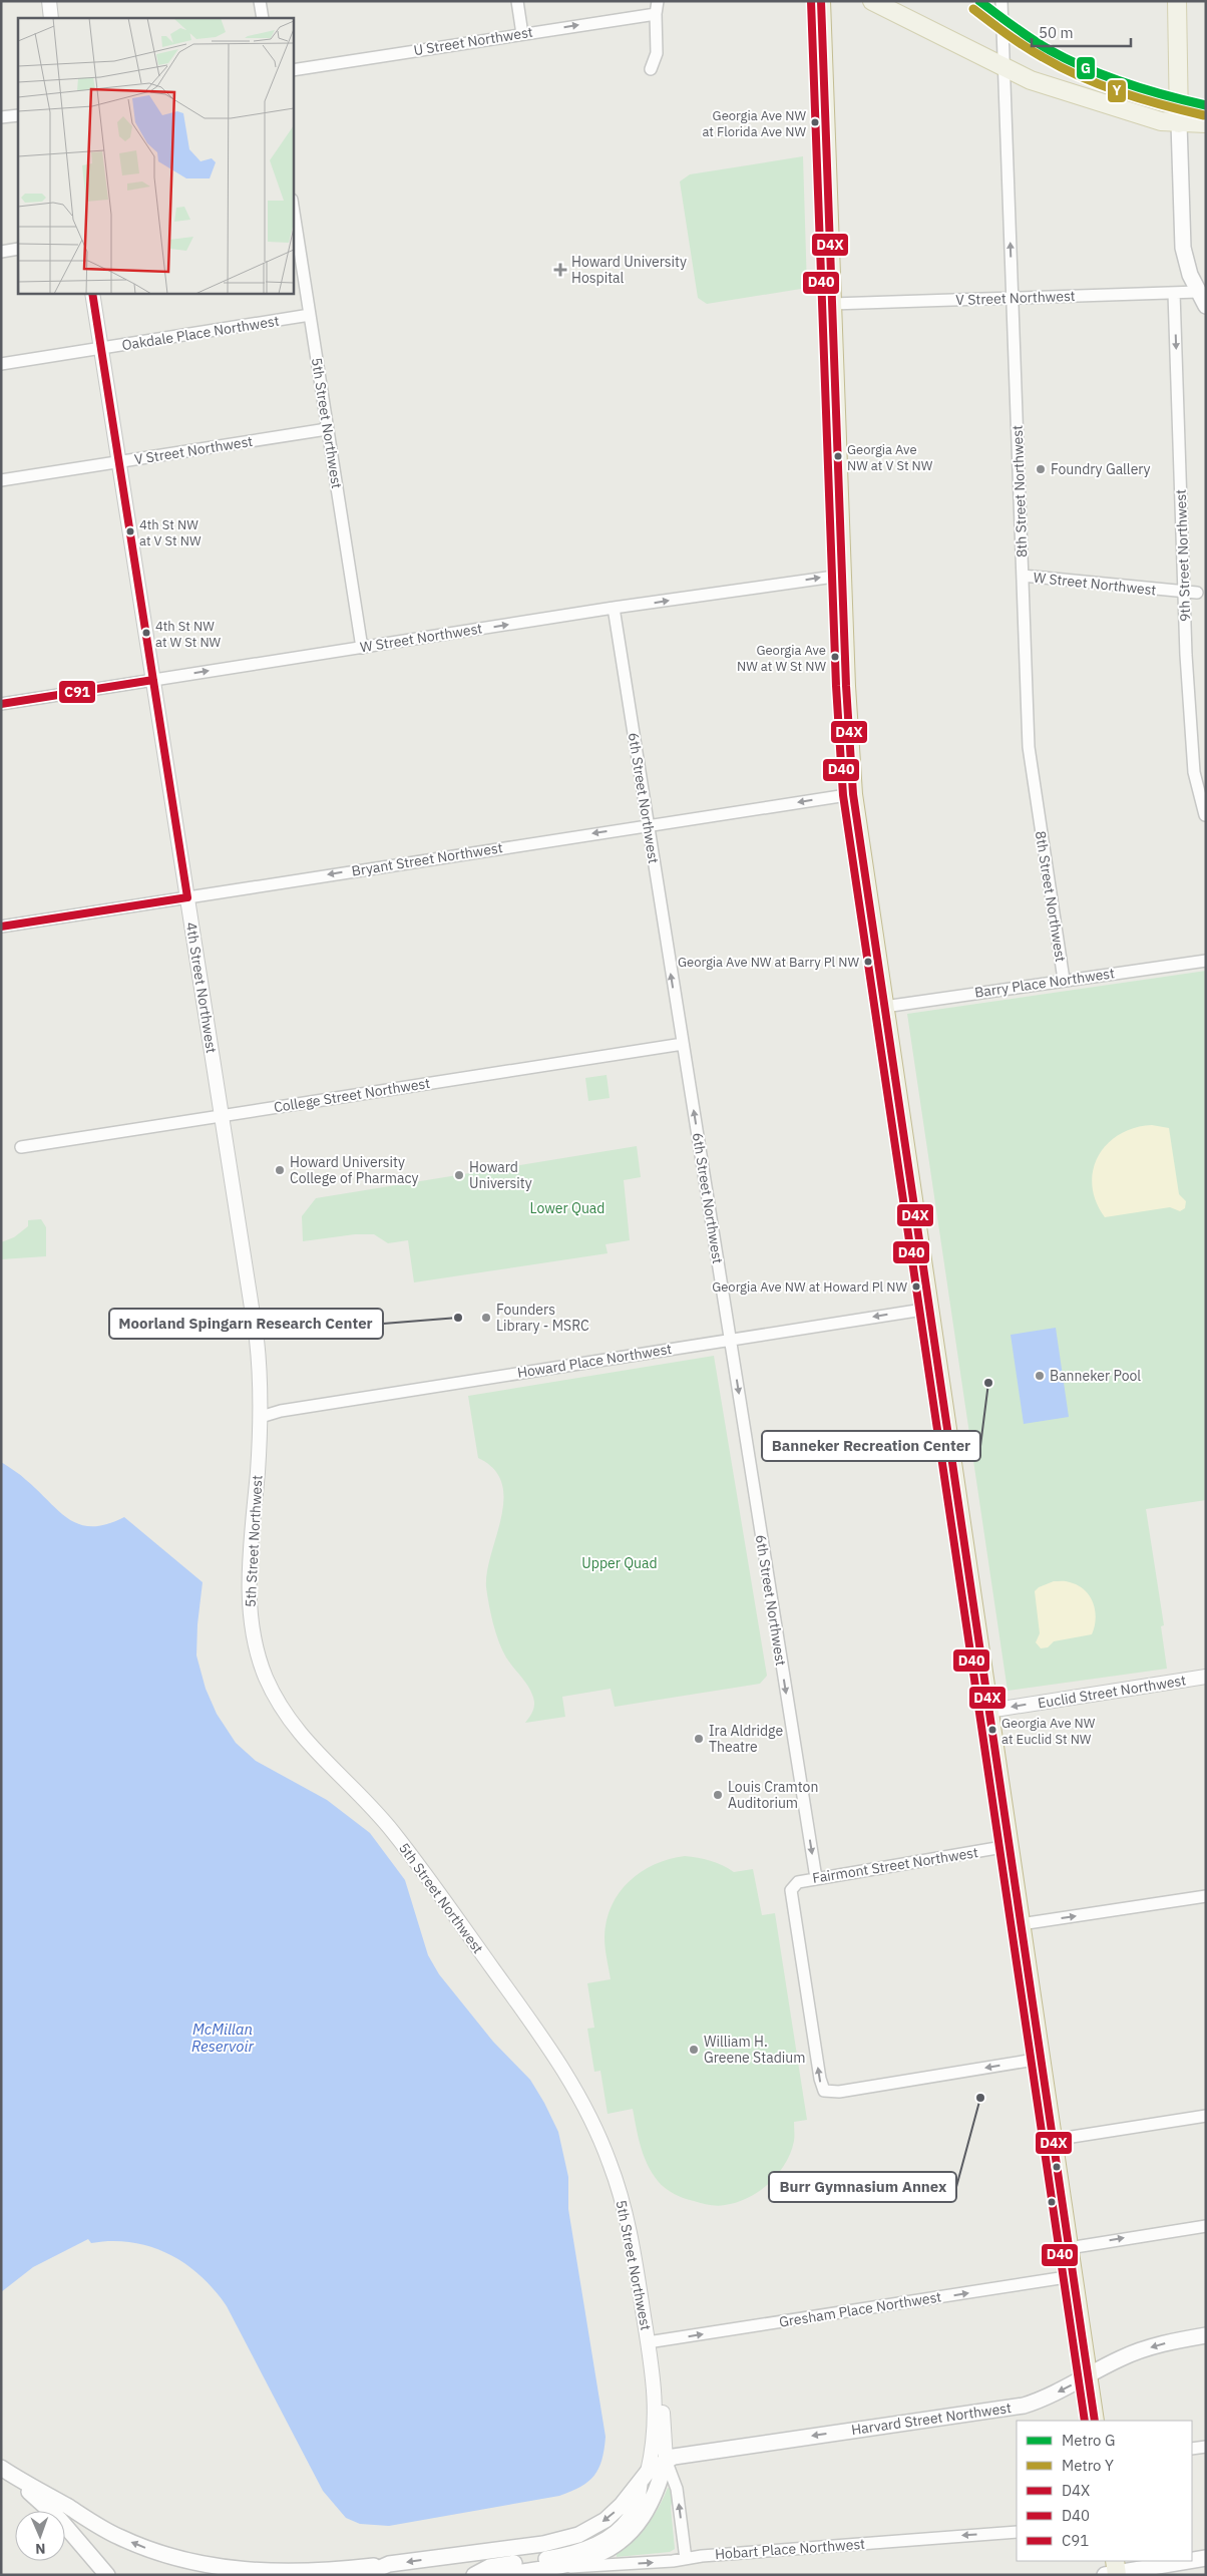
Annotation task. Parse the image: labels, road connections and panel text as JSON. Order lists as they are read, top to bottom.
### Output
{
  "streets": {
    "main road": ["Harvard Street Northwest", "Hobart Place Northwest"],
    "street": [
      "U Street Northwest",
      "V Street Northwest",
      "Oakdale Place Northwest",
      "5th Street Northwest",
      "8th Street Northwest",
      "9th Street Northwest",
      "W Street Northwest",
      "6th Street Northwest",
      "Bryant Street Northwest",
      "Barry Place Northwest",
      "4th Street Northwest",
      "College Street Northwest",
      "Howard Place Northwest",
      "Euclid Street Northwest",
      "Fairmont Street Northwest",
      "Gresham Place Northwest"
    ]
  },
  "crossings": [
    ["V Street Northwest", "5th Street Northwest"],
    ["V Street Northwest", "8th Street Northwest"],
    ["V Street Northwest", "9th Street Northwest"],
    ["V Street Northwest", "4th Street Northwest"],
    ["Oakdale Place Northwest", "5th Street Northwest"],
    ["Oakdale Place Northwest", "4th Street Northwest"],
    ["5th Street Northwest", "W Street Northwest"],
    ["5th Street Northwest", "4th Street Northwest"],
    ["5th Street Northwest", "Howard Place Northwest"],
    ["5th Street Northwest", "Gresham Place Northwest"],
    ["5th Street Northwest", "Harvard Street Northwest"],
    ["5th Street Northwest", "Hobart Place Northwest"],
    ["8th Street Northwest", "W Street Northwest"],
    ["8th Street Northwest", "Barry Place Northwest"],
    ["9th Street Northwest", "W Street Northwest"],
    ["W Street Northwest", "6th Street Northwest"],
    ["W Street Northwest", "4th Street Northwest"],
    ["6th Street Northwest", "Bryant Street Northwest"],
    ["6th Street Northwest", "College Street Northwest"],
    ["6th Street Northwest", "Howard Place Northwest"],
    ["6th Street Northwest", "Fairmont Street Northwest"],
    ["Bryant Street Northwest", "4th Street Northwest"],
    ["4th Street Northwest", "College Street Northwest"],
    ["4th Street Northwest", "Howard Place Northwest"],
    ["Harvard Street Northwest", "Hobart Place Northwest"]
  ],
  "one_way": [
    "U Street Northwest",
    "9th Street Northwest",
    "W Street Northwest",
    "Bryant Street Northwest",
    "Euclid Street Northwest",
    "Gresham Place Northwest",
    "Harvard Street Northwest"
  ],
  "water": ["McMillan Reservoir"],
  "parks": ["Lower Quad", "Upper Quad"],
  "places": {
    "other": [
      "Georgia Ave NW at Florida Ave NW",
      "Georgia Ave NW at V St NW",
      "Foundry Gallery",
      "4th St NW at V St NW",
      "4th St NW at W St NW",
      "Georgia Ave NW at W St NW",
      "Georgia Ave NW at Barry Pl NW",
      "Howard University College of Pharmacy",
      "Howard University",
      "Georgia Ave NW at Howard Pl NW",
      "Moorland Spingarn Research Center",
      "Founders Library - MSRC",
      "Banneker Pool",
      "Banneker Recreation Center",
      "Georgia Ave NW at Euclid St NW",
      "Ira Aldridge Theatre",
      "Louis Cramton Auditorium",
      "William H. Greene Stadium",
      "Burr Gymnasium Annex"
    ],
    "health": ["Howard University Hospital"]
  },
  "lines": [
    "metro line G",
    "transit line D4X",
    "transit line D40",
    "metro line Y",
    "transit line C91"
  ],
  "legend": [
    "Metro G",
    "Metro Y",
    "D4X",
    "D40",
    "C91"
  ],
  "scale_bar": "50 m",
  "north": "bottom"
}
